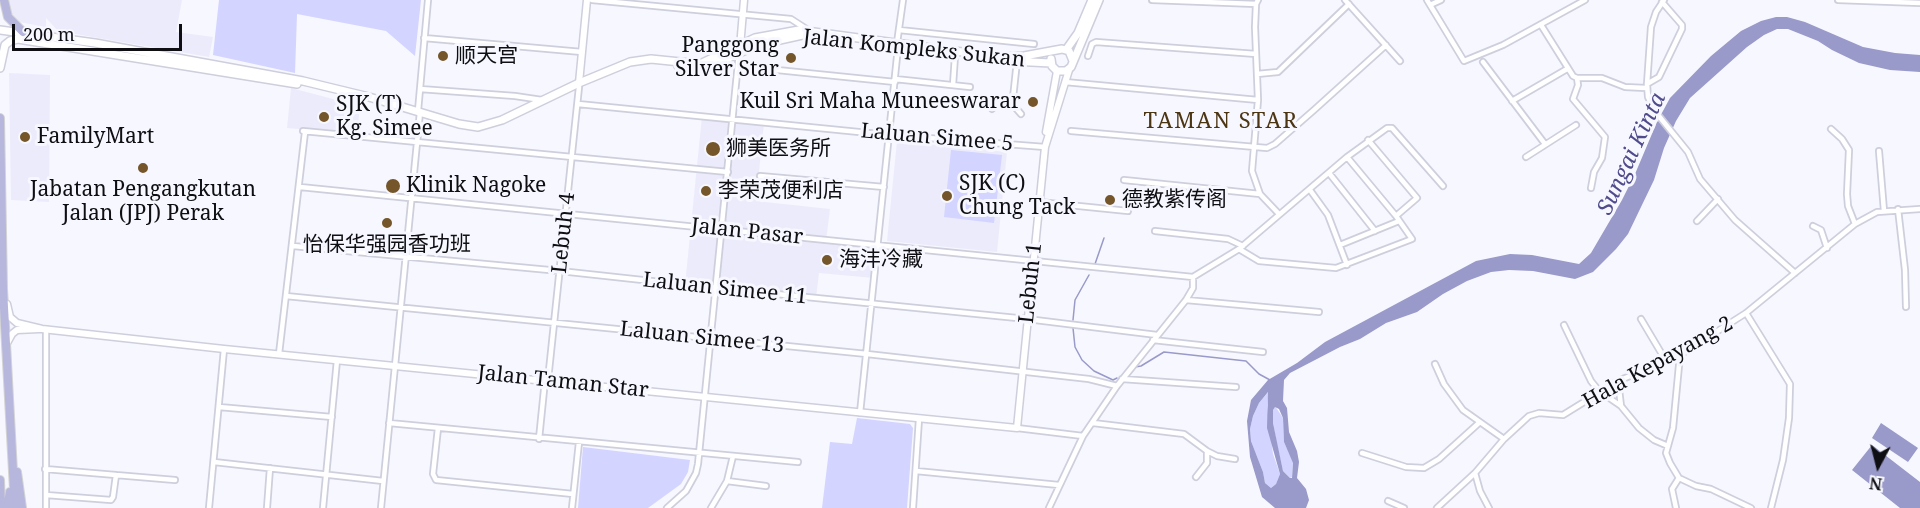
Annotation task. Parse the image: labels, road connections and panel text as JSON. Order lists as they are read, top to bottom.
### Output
{
  "streets": {
    "main road": ["Jalan Kompleks Sukan"],
    "street": [
      "Laluan Simee 5",
      "Jalan Pasar",
      "Lebuh 4",
      "Lebuh 1",
      "Laluan Simee 11",
      "Laluan Simee 13",
      "Hala Kepayang 2",
      "Jalan Taman Star"
    ]
  },
  "crossings": [
    ["Jalan Kompleks Sukan", "Lebuh 4"],
    ["Jalan Kompleks Sukan", "Lebuh 1"],
    ["Laluan Simee 5", "Lebuh 4"],
    ["Laluan Simee 5", "Lebuh 1"],
    ["Jalan Pasar", "Lebuh 4"],
    ["Jalan Pasar", "Lebuh 1"],
    ["Lebuh 4", "Laluan Simee 11"],
    ["Lebuh 4", "Laluan Simee 13"],
    ["Lebuh 4", "Jalan Taman Star"],
    ["Lebuh 1", "Laluan Simee 11"],
    ["Lebuh 1", "Laluan Simee 13"],
    ["Lebuh 1", "Jalan Taman Star"]
  ],
  "districts": ["TAMAN STAR"],
  "water": ["Sungai Kinta"],
  "places": [
    "顺天宫",
    "Panggong Silver Star",
    "Kuil Sri Maha Muneeswarar",
    "SJK (T) Kg. Simee",
    "FamilyMart",
    "狮美医务所",
    "Jabatan Pengangkutan Jalan (JPJ) Perak",
    "Klinik Nagoke",
    "李荣茂便利店",
    "SJK (C) Chung Tack",
    "德教紫传阁",
    "怡保华强园香功班",
    "海沣冷藏"
  ],
  "scale_bar": "200 m",
  "north": "bottom"
}
